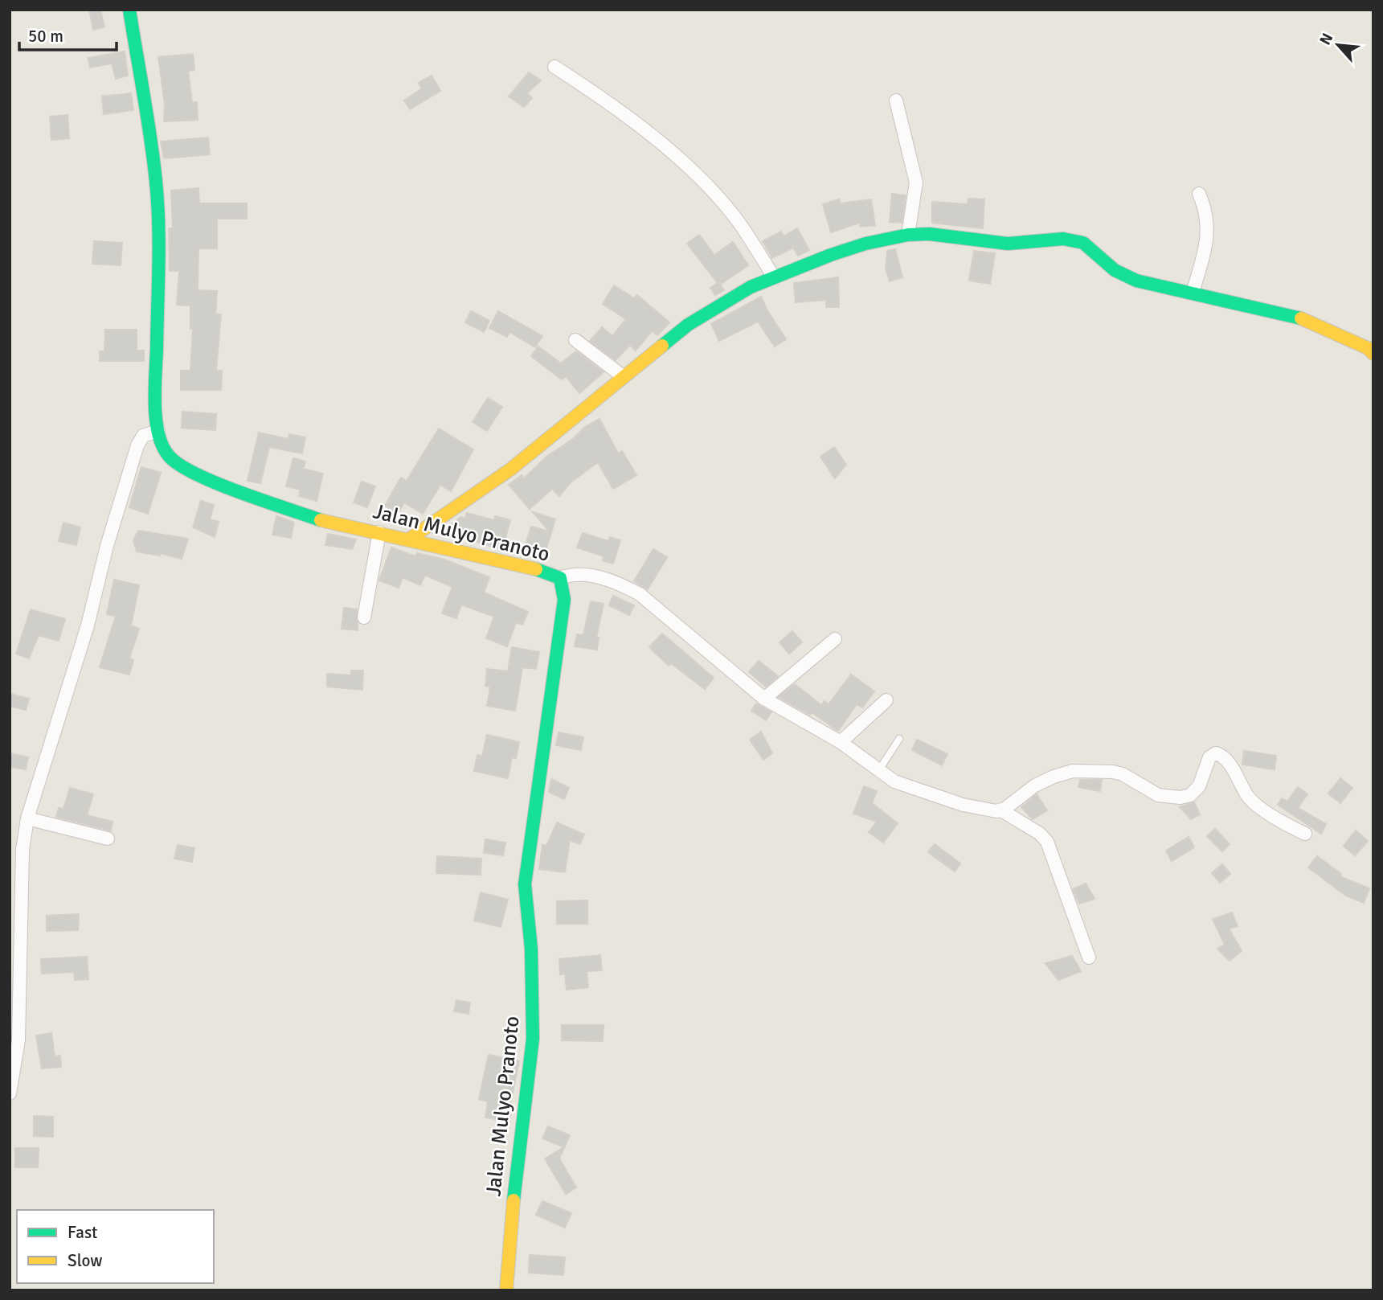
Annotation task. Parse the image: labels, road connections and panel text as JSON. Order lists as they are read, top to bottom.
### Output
{
  "streets": {
    "street": ["Jalan Mulyo Pranoto"]
  },
  "legend": ["Fast", "Slow"],
  "scale_bar": "50 m",
  "north": "top left"
}
